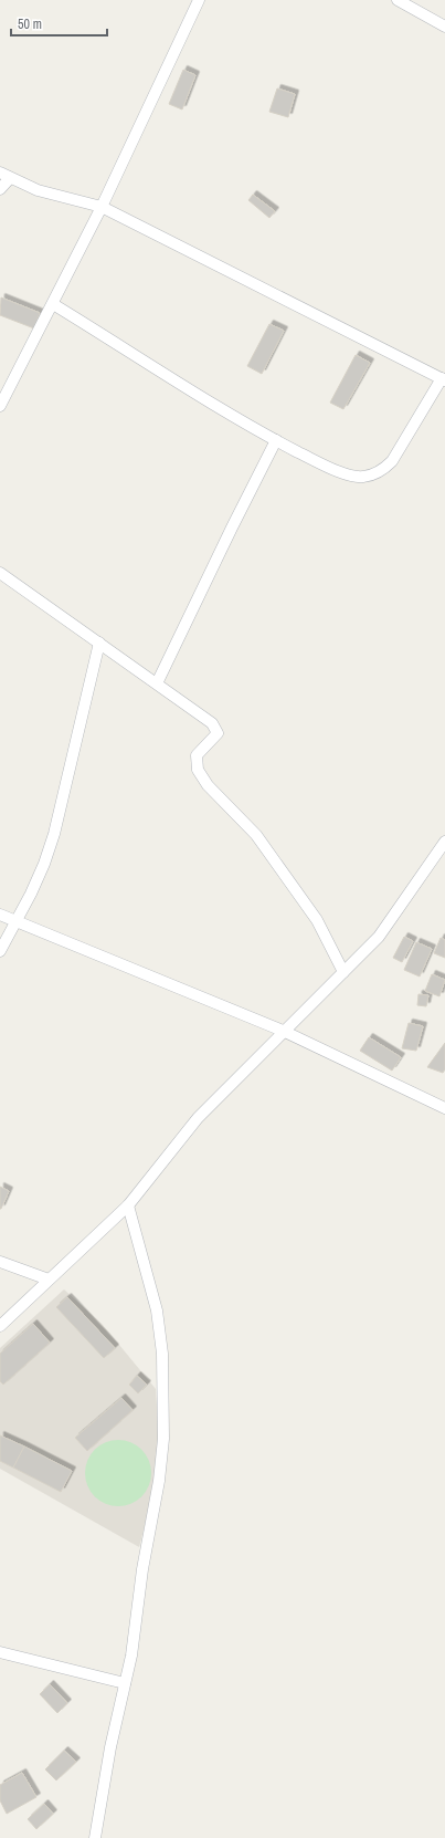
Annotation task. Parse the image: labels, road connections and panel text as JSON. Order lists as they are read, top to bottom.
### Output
{
  "scale_bar": "50 m"
}
